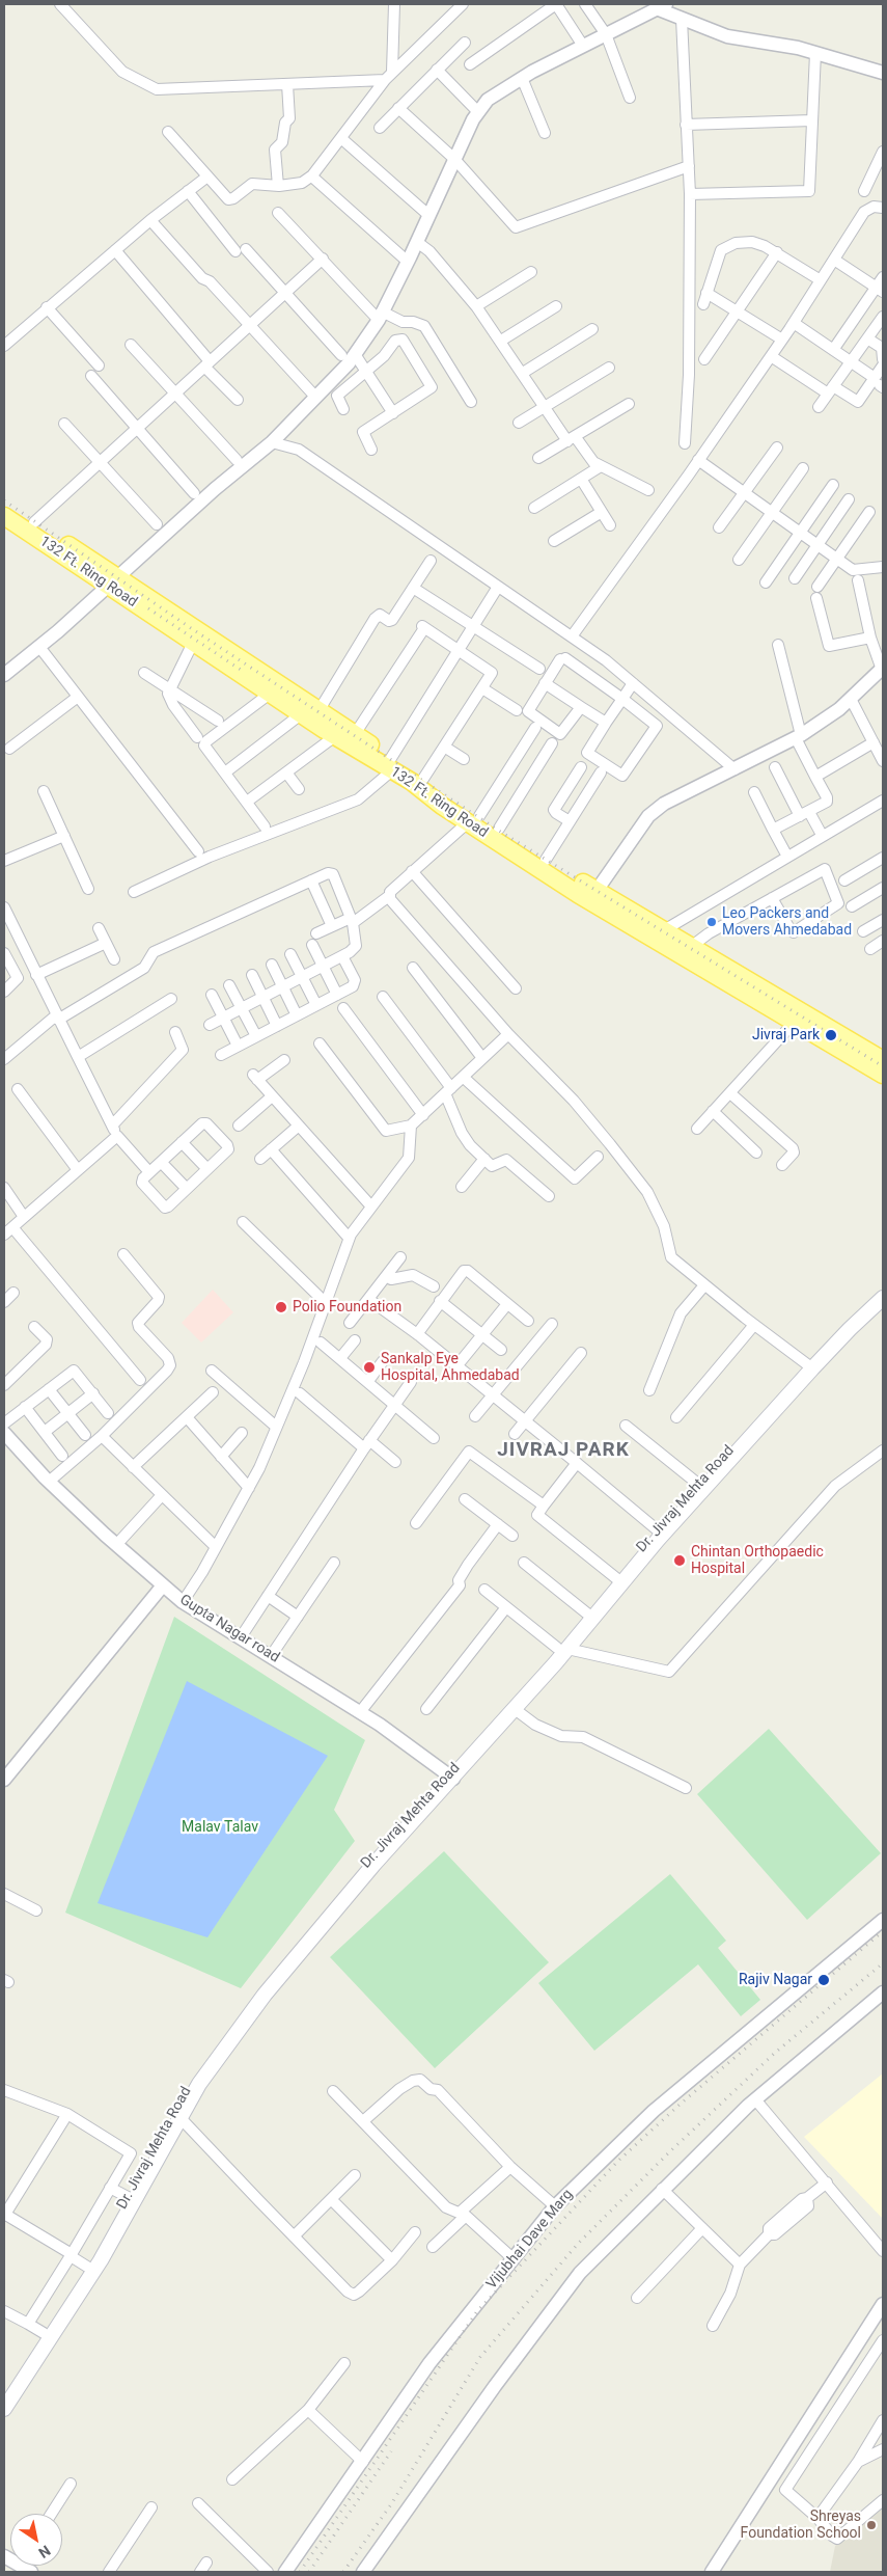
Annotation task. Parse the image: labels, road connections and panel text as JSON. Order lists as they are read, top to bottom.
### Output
{
  "streets": {
    "main road": ["132 Ft. Ring Road", "Dr. Jivraj Mehta Road"],
    "street": ["Gupta Nagar road", "Vijubhai Dave Marg"]
  },
  "crossings": [
    ["Dr. Jivraj Mehta Road", "Gupta Nagar road"]
  ],
  "districts": ["JIVRAJ PARK"],
  "parks": ["Malav Talav"],
  "places": [
    "Leo Packers and Movers Ahmedabad",
    "Jivraj Park",
    "Polio Foundation",
    "Sankalp Eye Hospital, Ahmedabad",
    "Chintan Orthopaedic Hospital",
    "Rajiv Nagar",
    "Shreyas Foundation School"
  ],
  "north": "bottom right"
}
